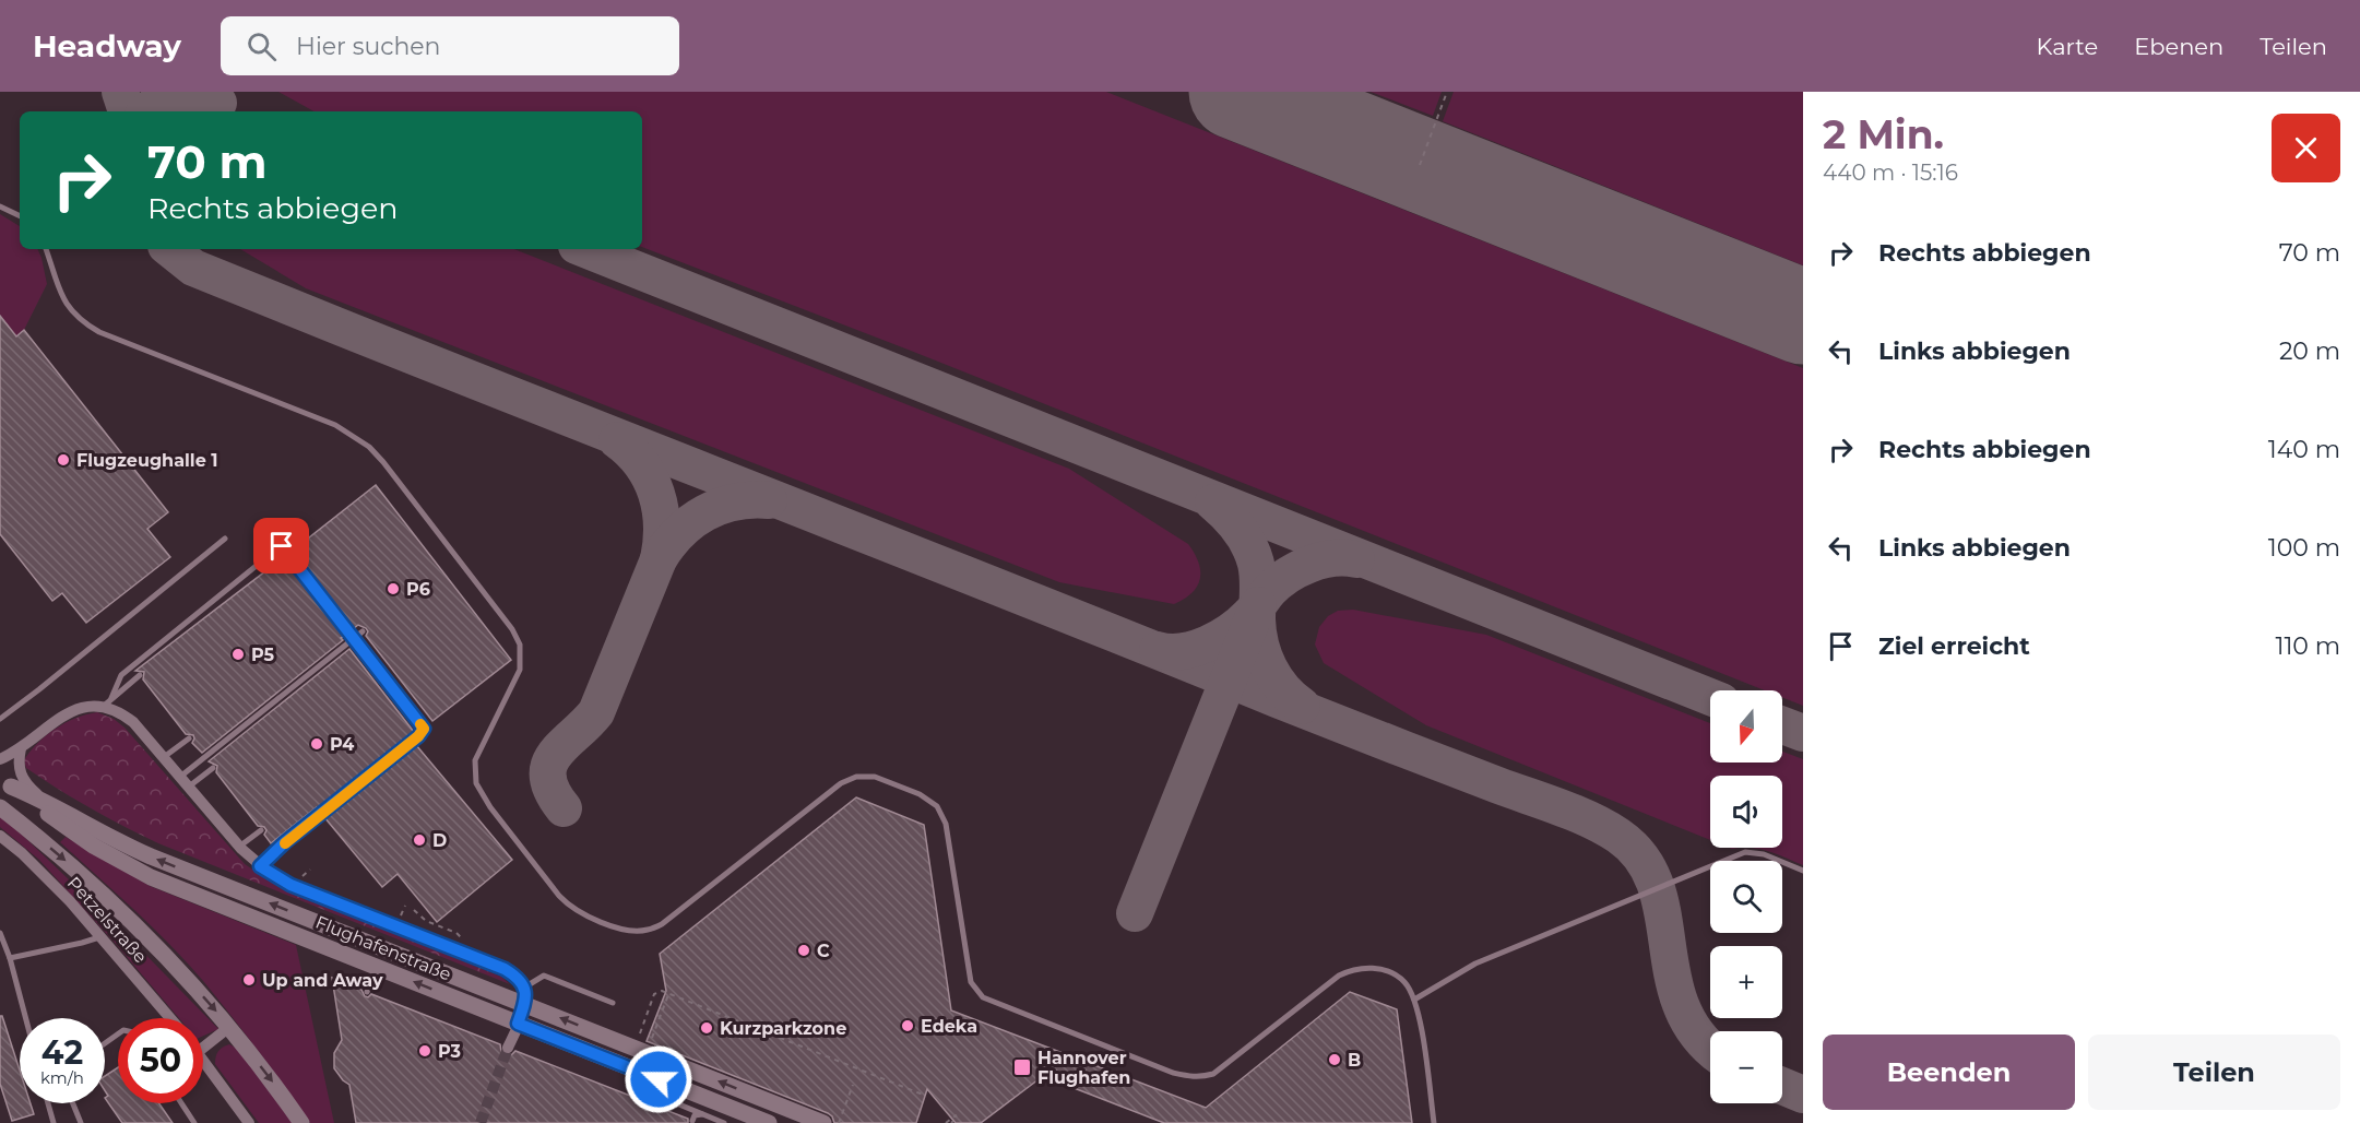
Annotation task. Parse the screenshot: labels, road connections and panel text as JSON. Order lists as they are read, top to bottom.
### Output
{
  "streets": {
    "main road": ["Flughafenstraße"],
    "street": ["Petzelstraße"]
  },
  "places": {
    "other": [
      "Flugzeughalle 1",
      "P6",
      "P5",
      "P4",
      "D",
      "C",
      "Up and Away",
      "Edeka",
      "Kurzparkzone",
      "P3",
      "B"
    ],
    "transit": ["Hannover Flughafen"]
  },
  "north": "bottom",
  "page": {
    "header": "Headway",
    "search": "Hier suchen",
    "nav": ["Karte", "Ebenen", "Teilen"],
    "heading": ["2 Min.", "440 m · 15:16"],
    "turn": ["70 m", "Rechts abbiegen"],
    "list": [
      {
        "name": "Rechts abbiegen",
        "value": "70 m"
      },
      {
        "name": "Links abbiegen",
        "value": "20 m"
      },
      {
        "name": "Rechts abbiegen",
        "value": "140 m"
      },
      {
        "name": "Links abbiegen",
        "value": "100 m"
      },
      {
        "name": "Ziel erreicht",
        "value": "110 m"
      }
    ],
    "map_buttons": ["+", "−"],
    "speed": "42 km/h",
    "limit": "50",
    "buttons": ["Beenden", "Teilen"]
  }
}
